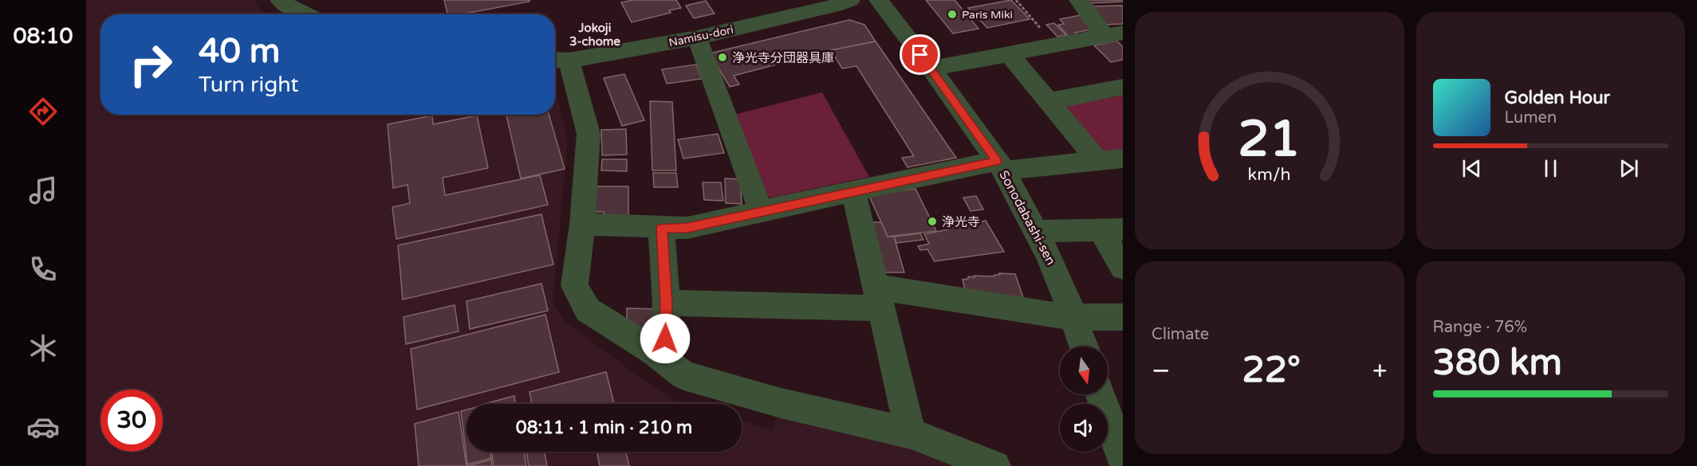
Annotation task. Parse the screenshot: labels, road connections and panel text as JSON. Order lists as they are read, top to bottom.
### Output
{
  "streets": {
    "street": ["Namisu-dori", "Sonodabashi-sen"]
  },
  "districts": ["Jokoji 3-chome"],
  "places": ["Paris Miki", "浄光寺分団器具庫", "浄光寺"],
  "north": "bottom",
  "page": {
    "tabs": "08:10",
    "turn": ["40 m", "Turn right"],
    "song": ["Golden Hour", "Lumen"],
    "tile": [
      "Climate",
      ["Range · 76%", "380 km"]
    ],
    "heat": ["−", "22°", "+"],
    "limit": "30",
    "trip": "08:11 · 1 min · 210 m",
    "gauge": ["21", "km/h"]
  }
}
